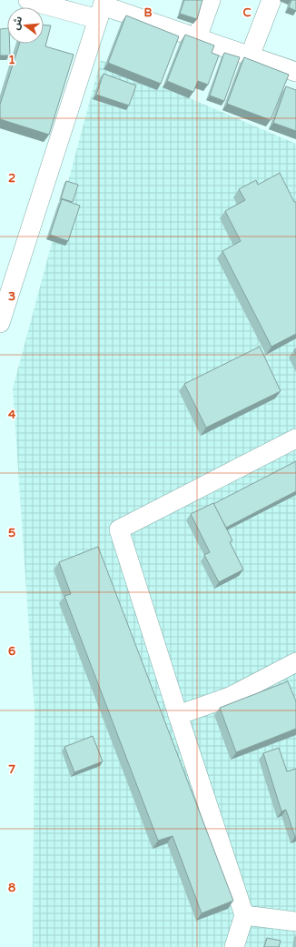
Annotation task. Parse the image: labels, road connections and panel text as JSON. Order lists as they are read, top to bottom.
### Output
{
  "north": "left",
  "grid": {
    "columns": ["B", "C"],
    "rows": [
      "1",
      "2",
      "3",
      "4",
      "5",
      "6",
      "7",
      "8"
    ]
  }
}
